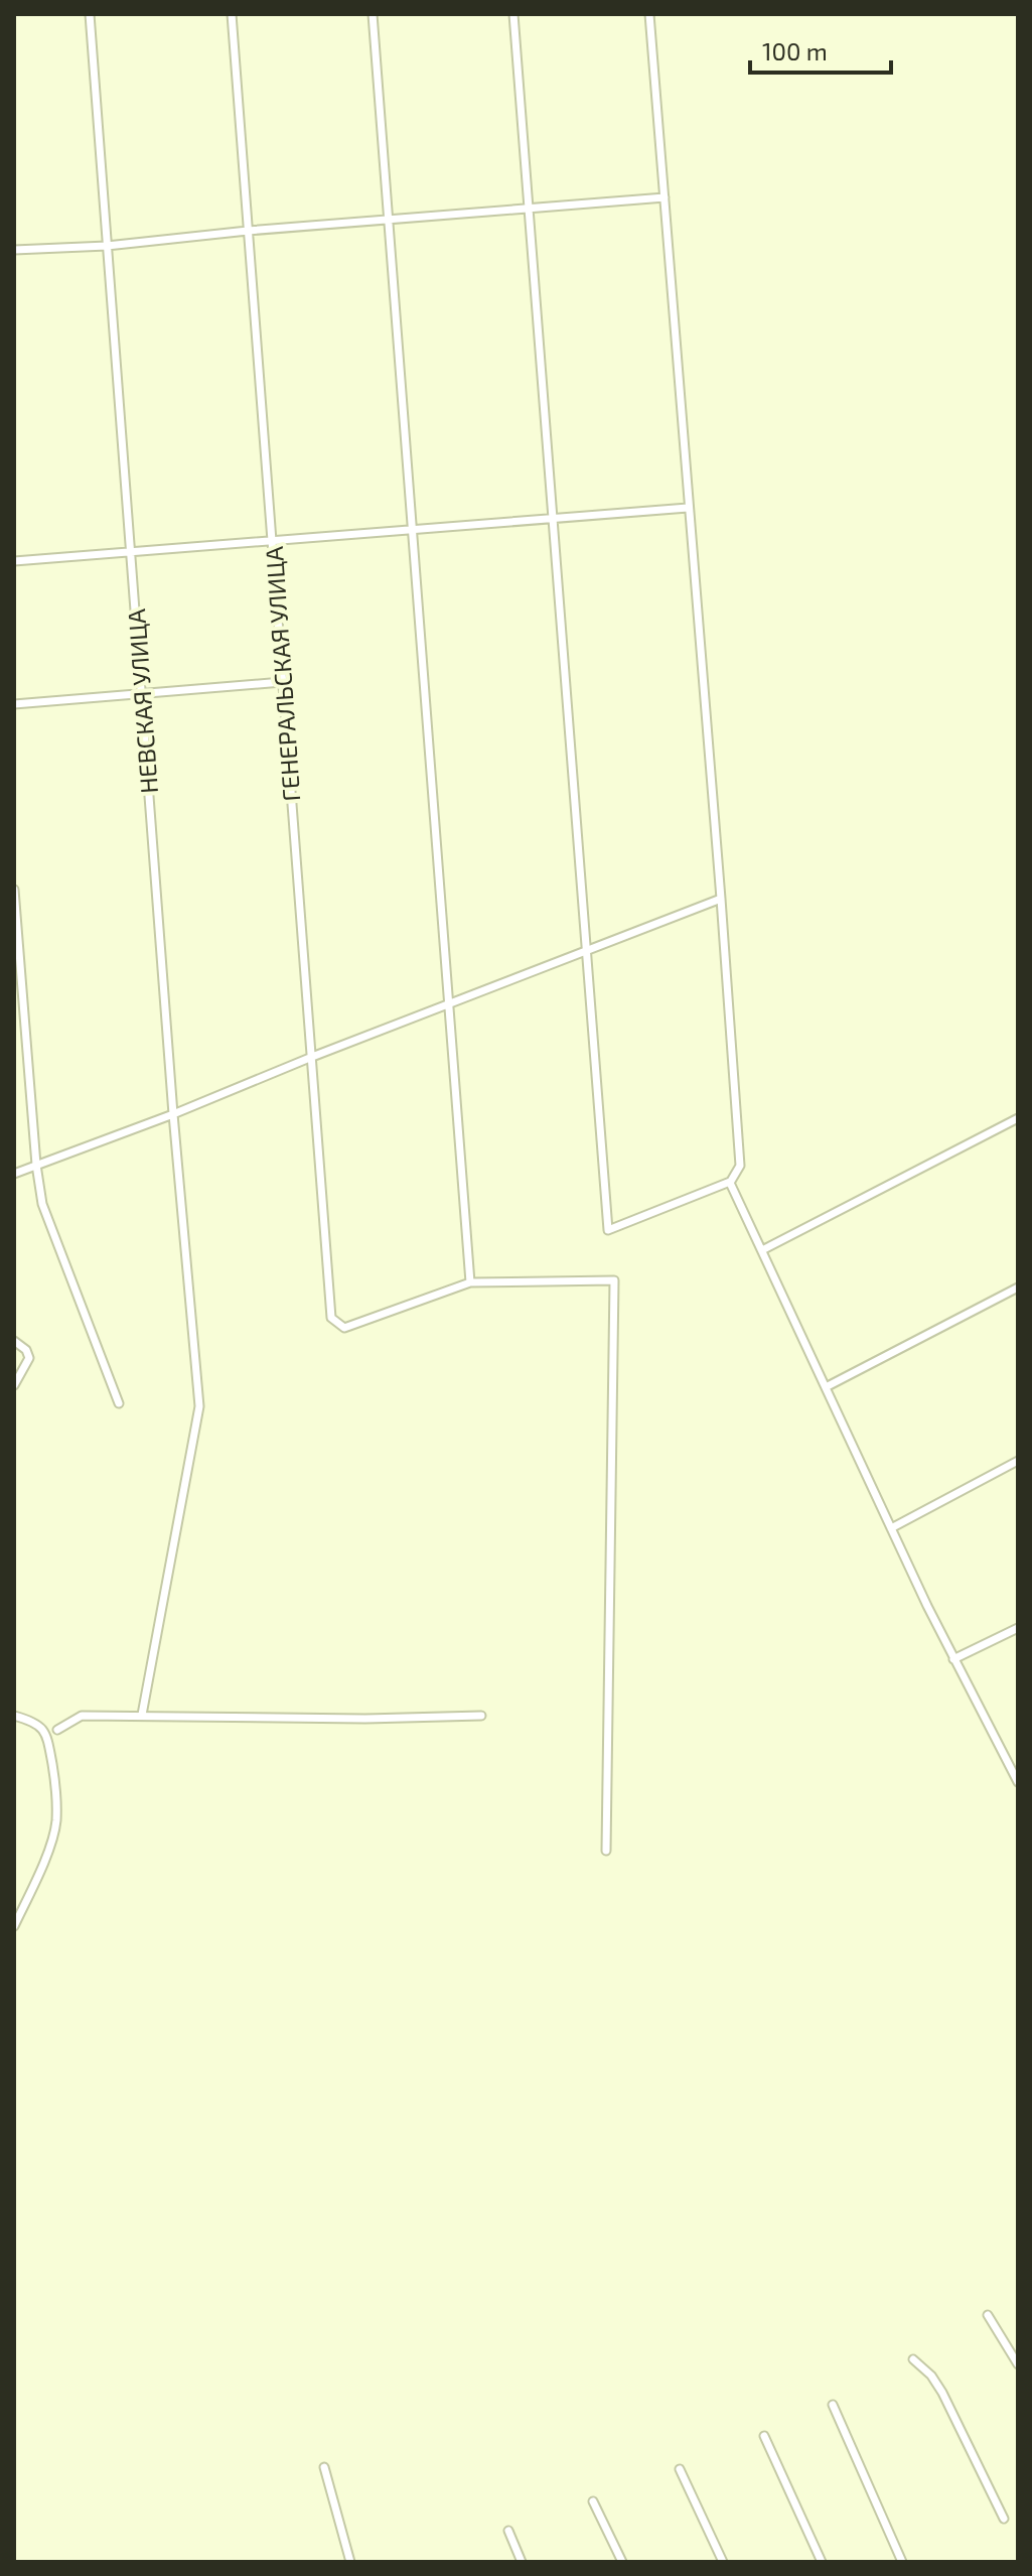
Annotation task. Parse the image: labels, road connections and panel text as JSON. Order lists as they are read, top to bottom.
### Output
{
  "streets": {
    "street": ["ГЕНЕРАЛЬСКАЯ УЛИЦА", "НЕВСКАЯ УЛИЦА"]
  },
  "scale_bar": "100 m"
}
